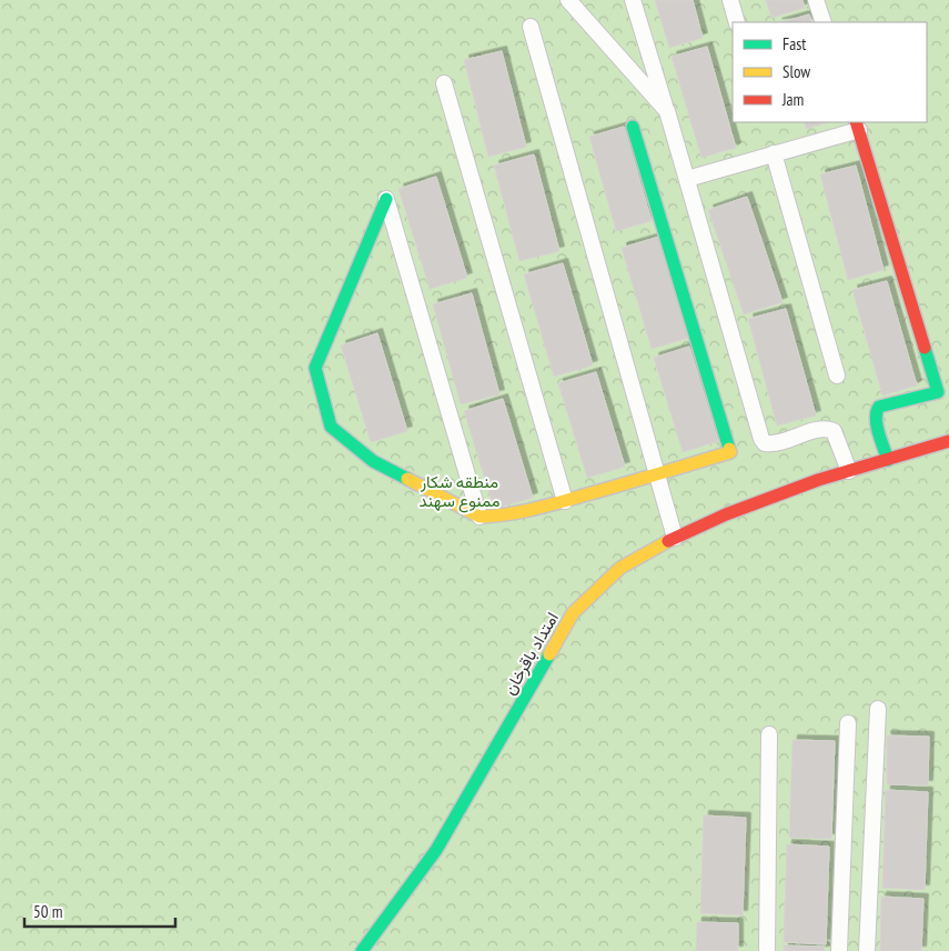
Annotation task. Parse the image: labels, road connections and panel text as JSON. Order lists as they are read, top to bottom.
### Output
{
  "streets": {
    "street": ["امتداد باقرخان"]
  },
  "parks": ["منطقه شکار ممنوع سهند"],
  "legend": ["Fast", "Slow", "Jam"],
  "scale_bar": "50 m"
}
